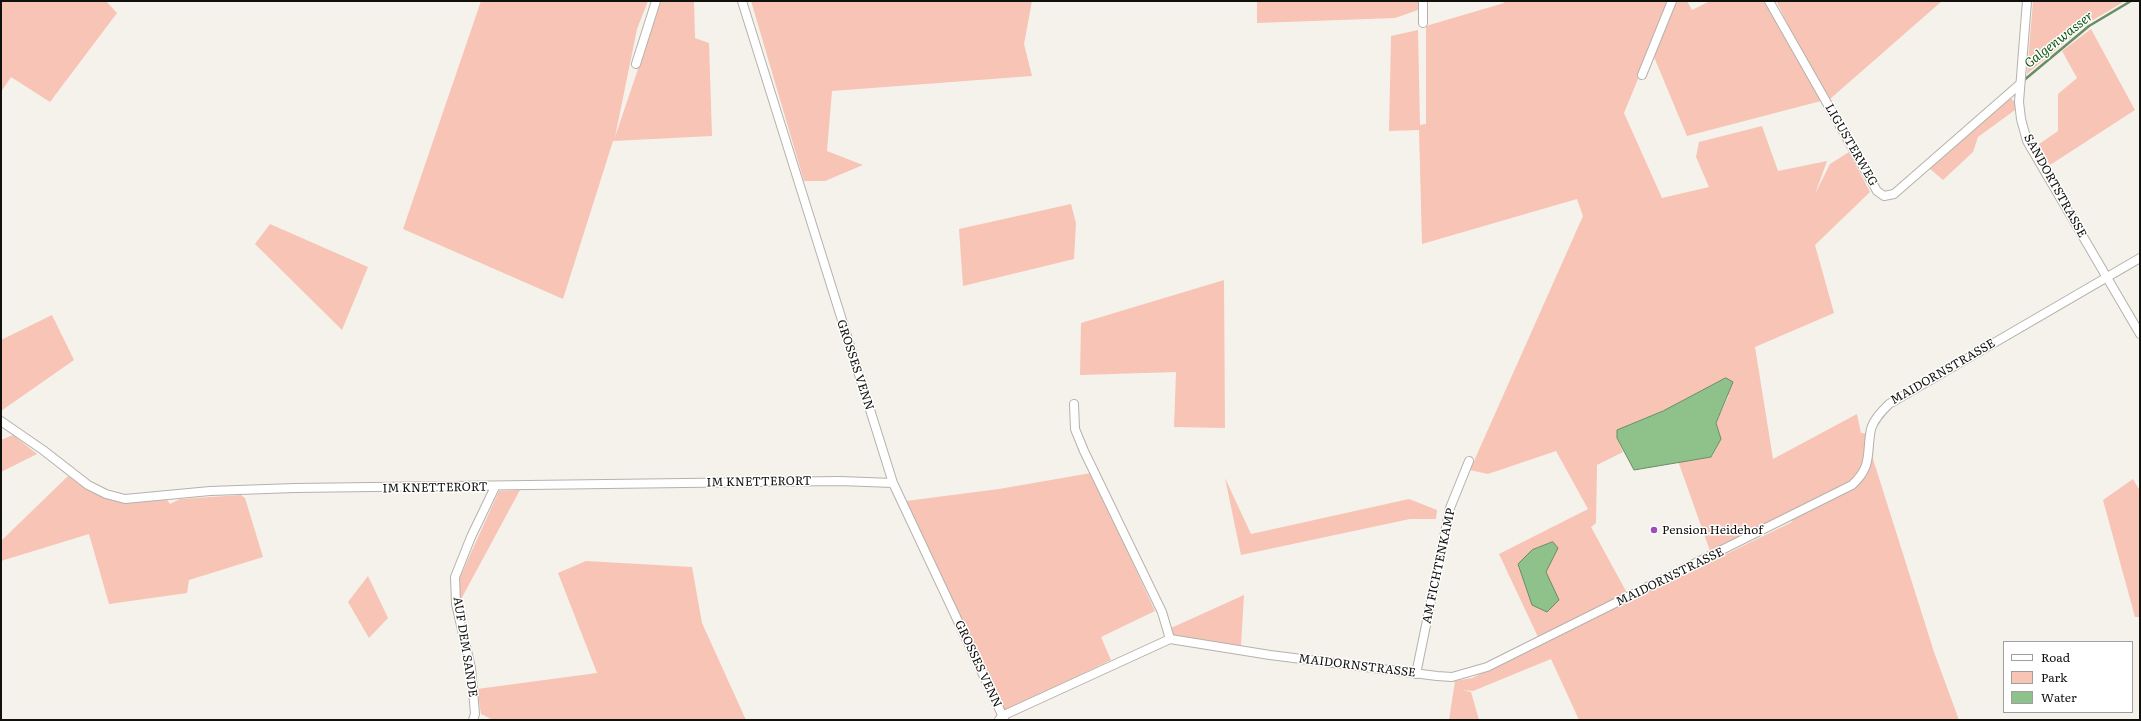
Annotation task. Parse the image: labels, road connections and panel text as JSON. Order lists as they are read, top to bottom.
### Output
{
  "streets": {
    "street": [
      "LIGUSTERWEG",
      "SANDORTSTRASSE",
      "GROSSES VENN",
      "MAIDORNSTRASSE",
      "IM KNETTERORT",
      "AM FICHTENKAMP",
      "AUF DEM SANDE"
    ]
  },
  "crossings": [
    ["LIGUSTERWEG", "SANDORTSTRASSE"],
    ["SANDORTSTRASSE", "MAIDORNSTRASSE"],
    ["GROSSES VENN", "IM KNETTERORT"],
    ["MAIDORNSTRASSE", "AM FICHTENKAMP"],
    ["IM KNETTERORT", "AUF DEM SANDE"]
  ],
  "water": ["Galgenwasser"],
  "places": ["Pension Heidehof"],
  "legend": ["Road", "Park", "Water"]
}
